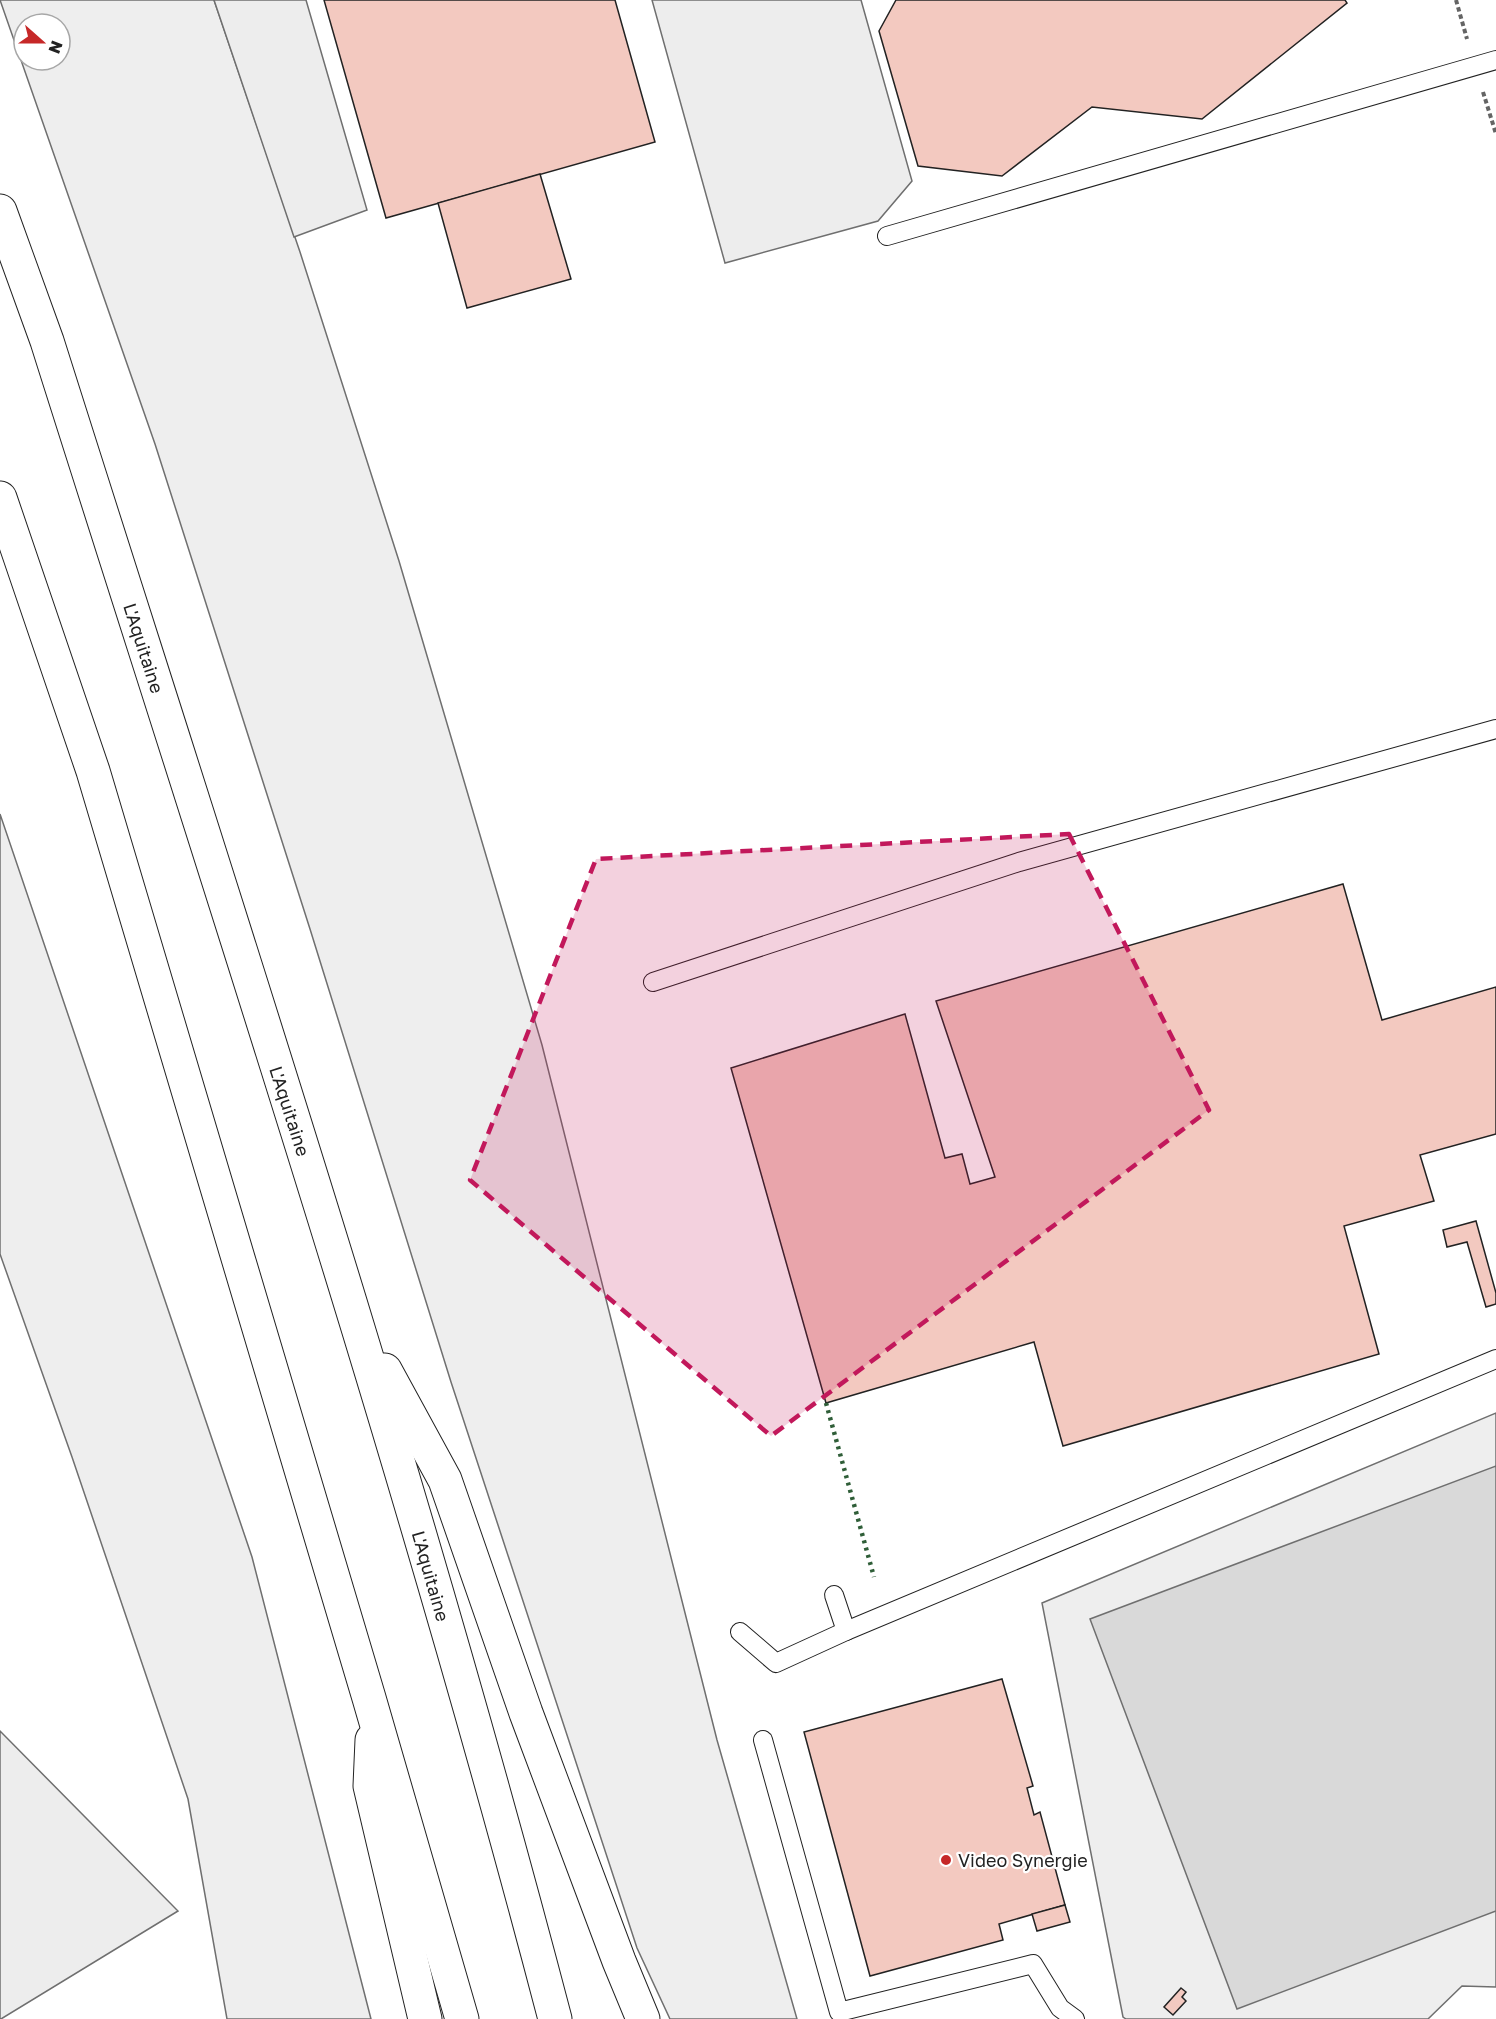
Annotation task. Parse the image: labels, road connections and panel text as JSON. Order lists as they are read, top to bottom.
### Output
{
  "streets": {
    "highway": ["L'Aquitaine"]
  },
  "places": ["Video Synergie"],
  "north": "right"
}
